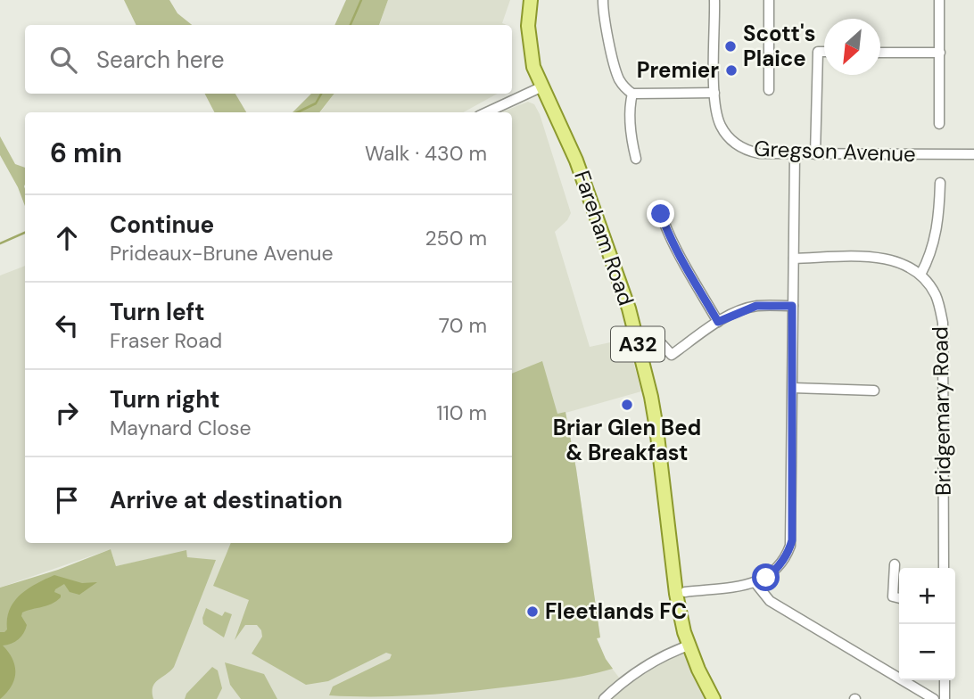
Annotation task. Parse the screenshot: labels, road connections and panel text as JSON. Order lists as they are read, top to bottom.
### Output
{
  "streets": {
    "main road": ["Fareham Road", "A32"],
    "street": ["Gregson Avenue", "Bridgemary Road"]
  },
  "places": [
    "Scott's Plaice",
    "Premier",
    "Briar Glen Bed & Breakfast",
    "Fleetlands FC"
  ],
  "north": "bottom left",
  "page": {
    "search": "Search here",
    "heading": ["6 min", "Walk · 430 m"],
    "list": [
      ["Continue", "Prideaux-Brune Avenue", "250 m"],
      ["Turn left", "Fraser Road", "70 m"],
      ["Turn right", "Maynard Close", "110 m"],
      "Arrive at destination"
    ],
    "map_buttons": ["+", "−"]
  }
}
